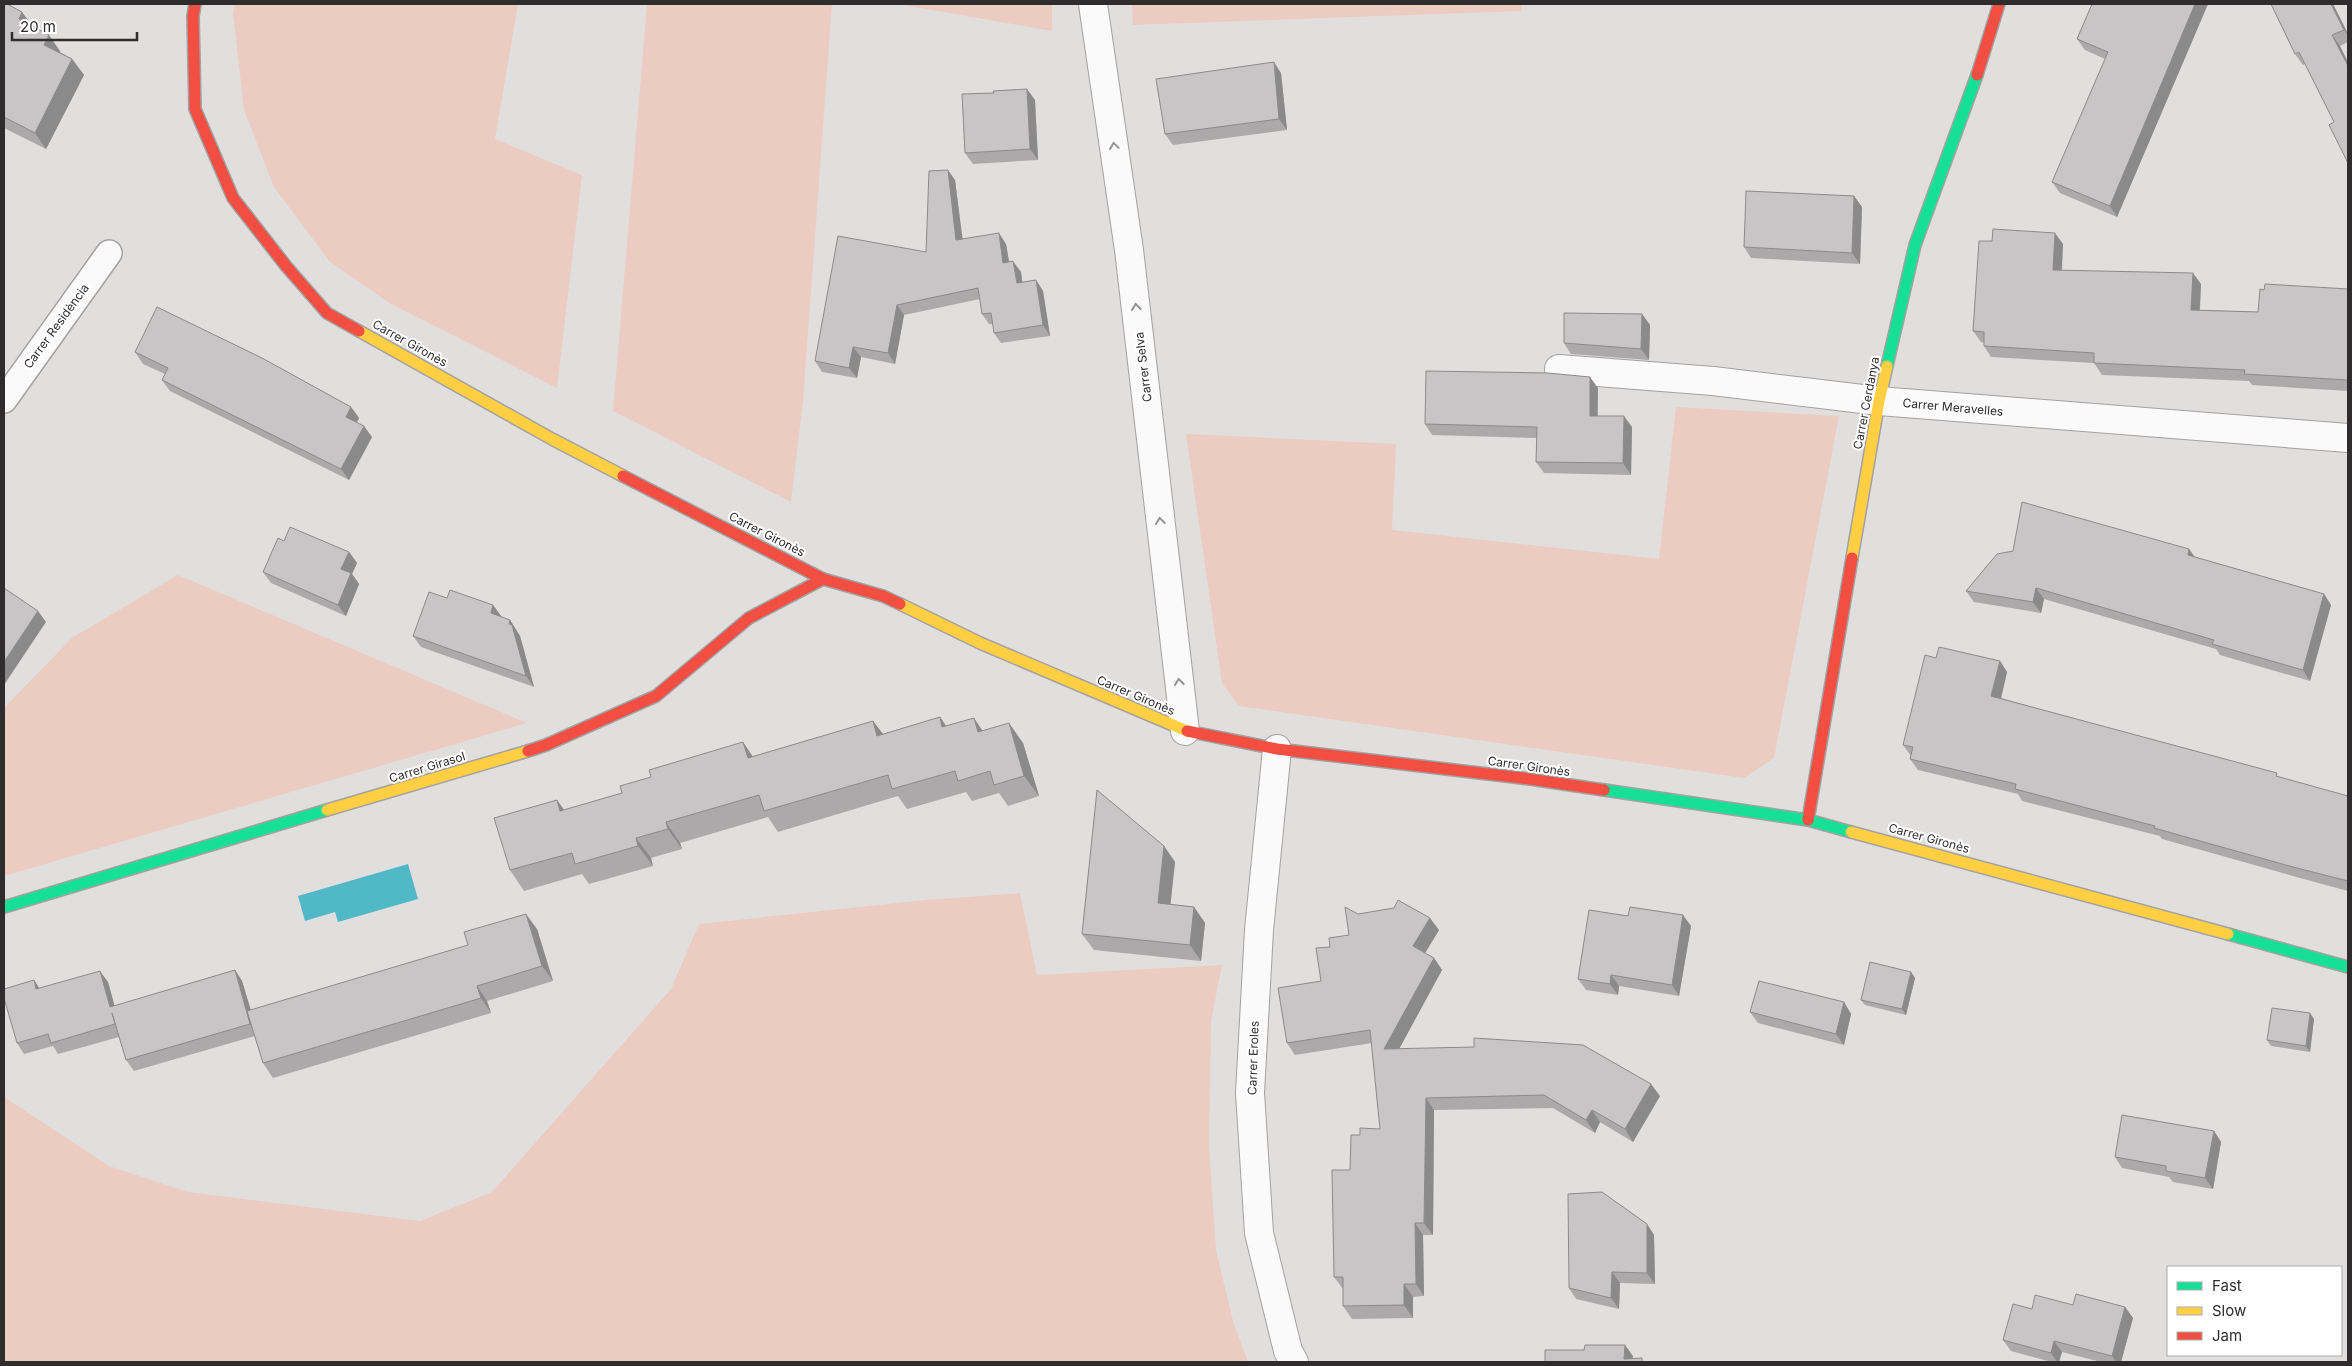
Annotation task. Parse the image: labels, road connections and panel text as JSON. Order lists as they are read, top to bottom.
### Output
{
  "streets": {
    "street": [
      "Carrer Gironès",
      "Carrer Selva",
      "Carrer Cerdanya",
      "Carrer Meravelles",
      "Carrer Girasol",
      "Carrer Eroles"
    ],
    "lane": ["Carrer Residència"]
  },
  "crossings": [
    ["Carrer Gironès", "Carrer Selva"],
    ["Carrer Gironès", "Carrer Cerdanya"],
    ["Carrer Gironès", "Carrer Girasol"],
    ["Carrer Gironès", "Carrer Eroles"],
    ["Carrer Cerdanya", "Carrer Meravelles"]
  ],
  "one_way": ["Carrer Selva"],
  "legend": ["Fast", "Slow", "Jam"],
  "scale_bar": "20 m"
}
